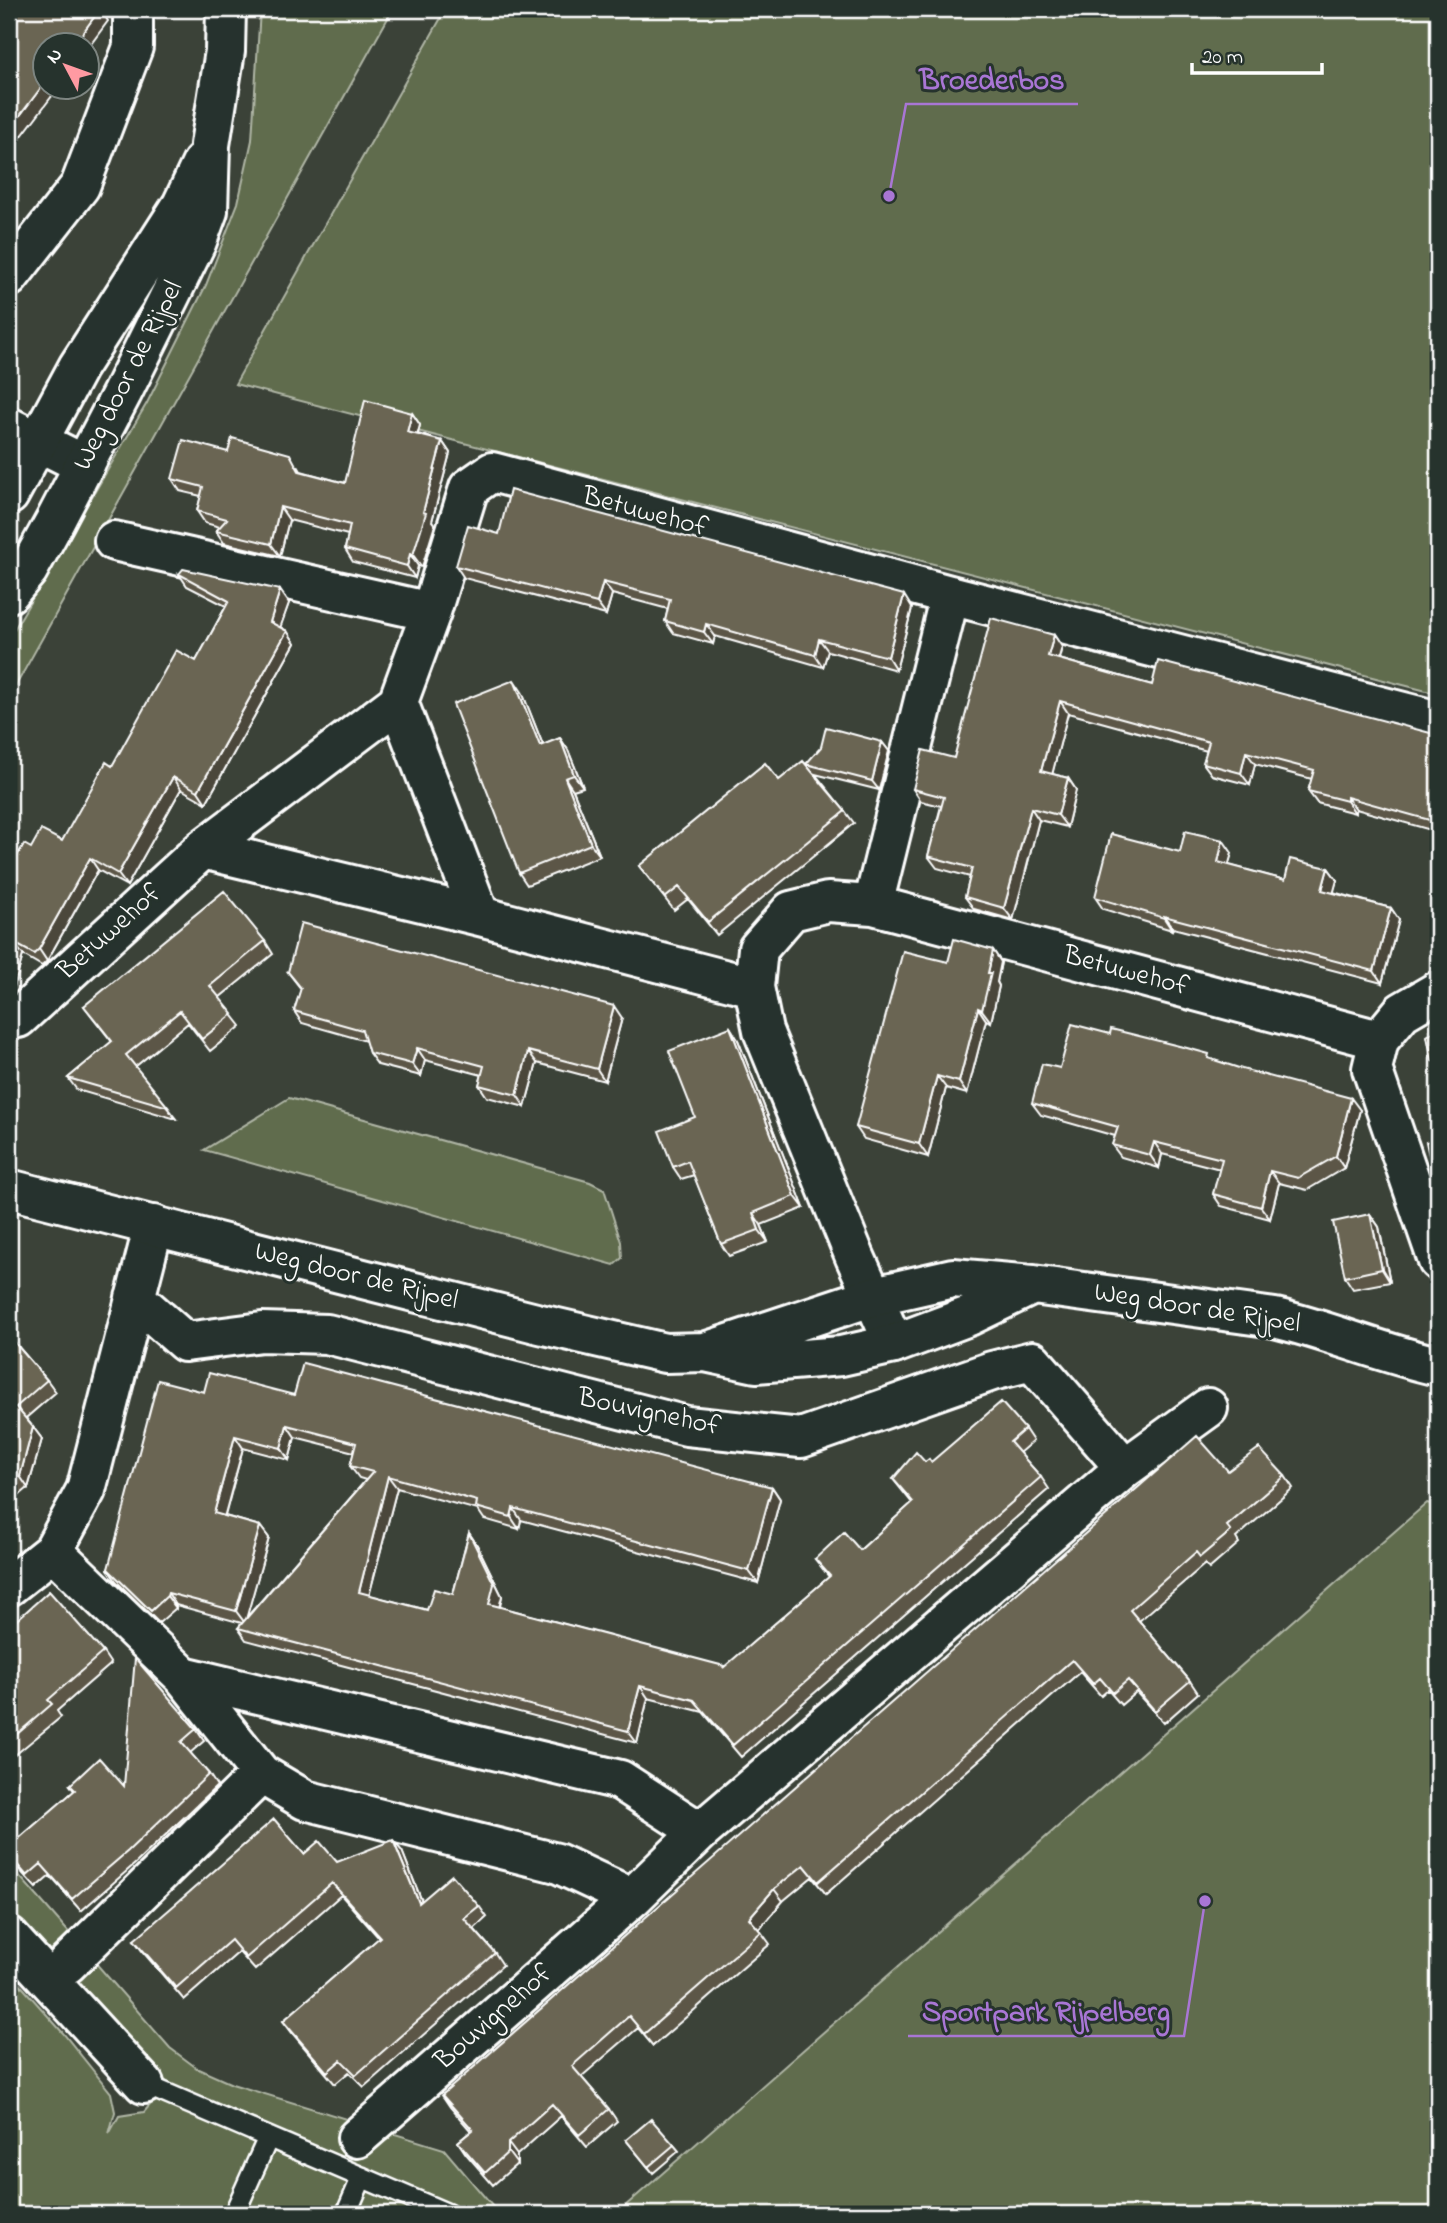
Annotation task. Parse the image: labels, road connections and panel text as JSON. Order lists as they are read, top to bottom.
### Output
{
  "streets": {
    "street": ["Weg door de Rijpel", "Betuwehof", "Bouvignehof"]
  },
  "crossings": [
    ["Weg door de Rijpel", "Betuwehof"]
  ],
  "places": ["Broederbos", "Sportpark Rijpelberg"],
  "scale_bar": "20 m",
  "north": "top left"
}
